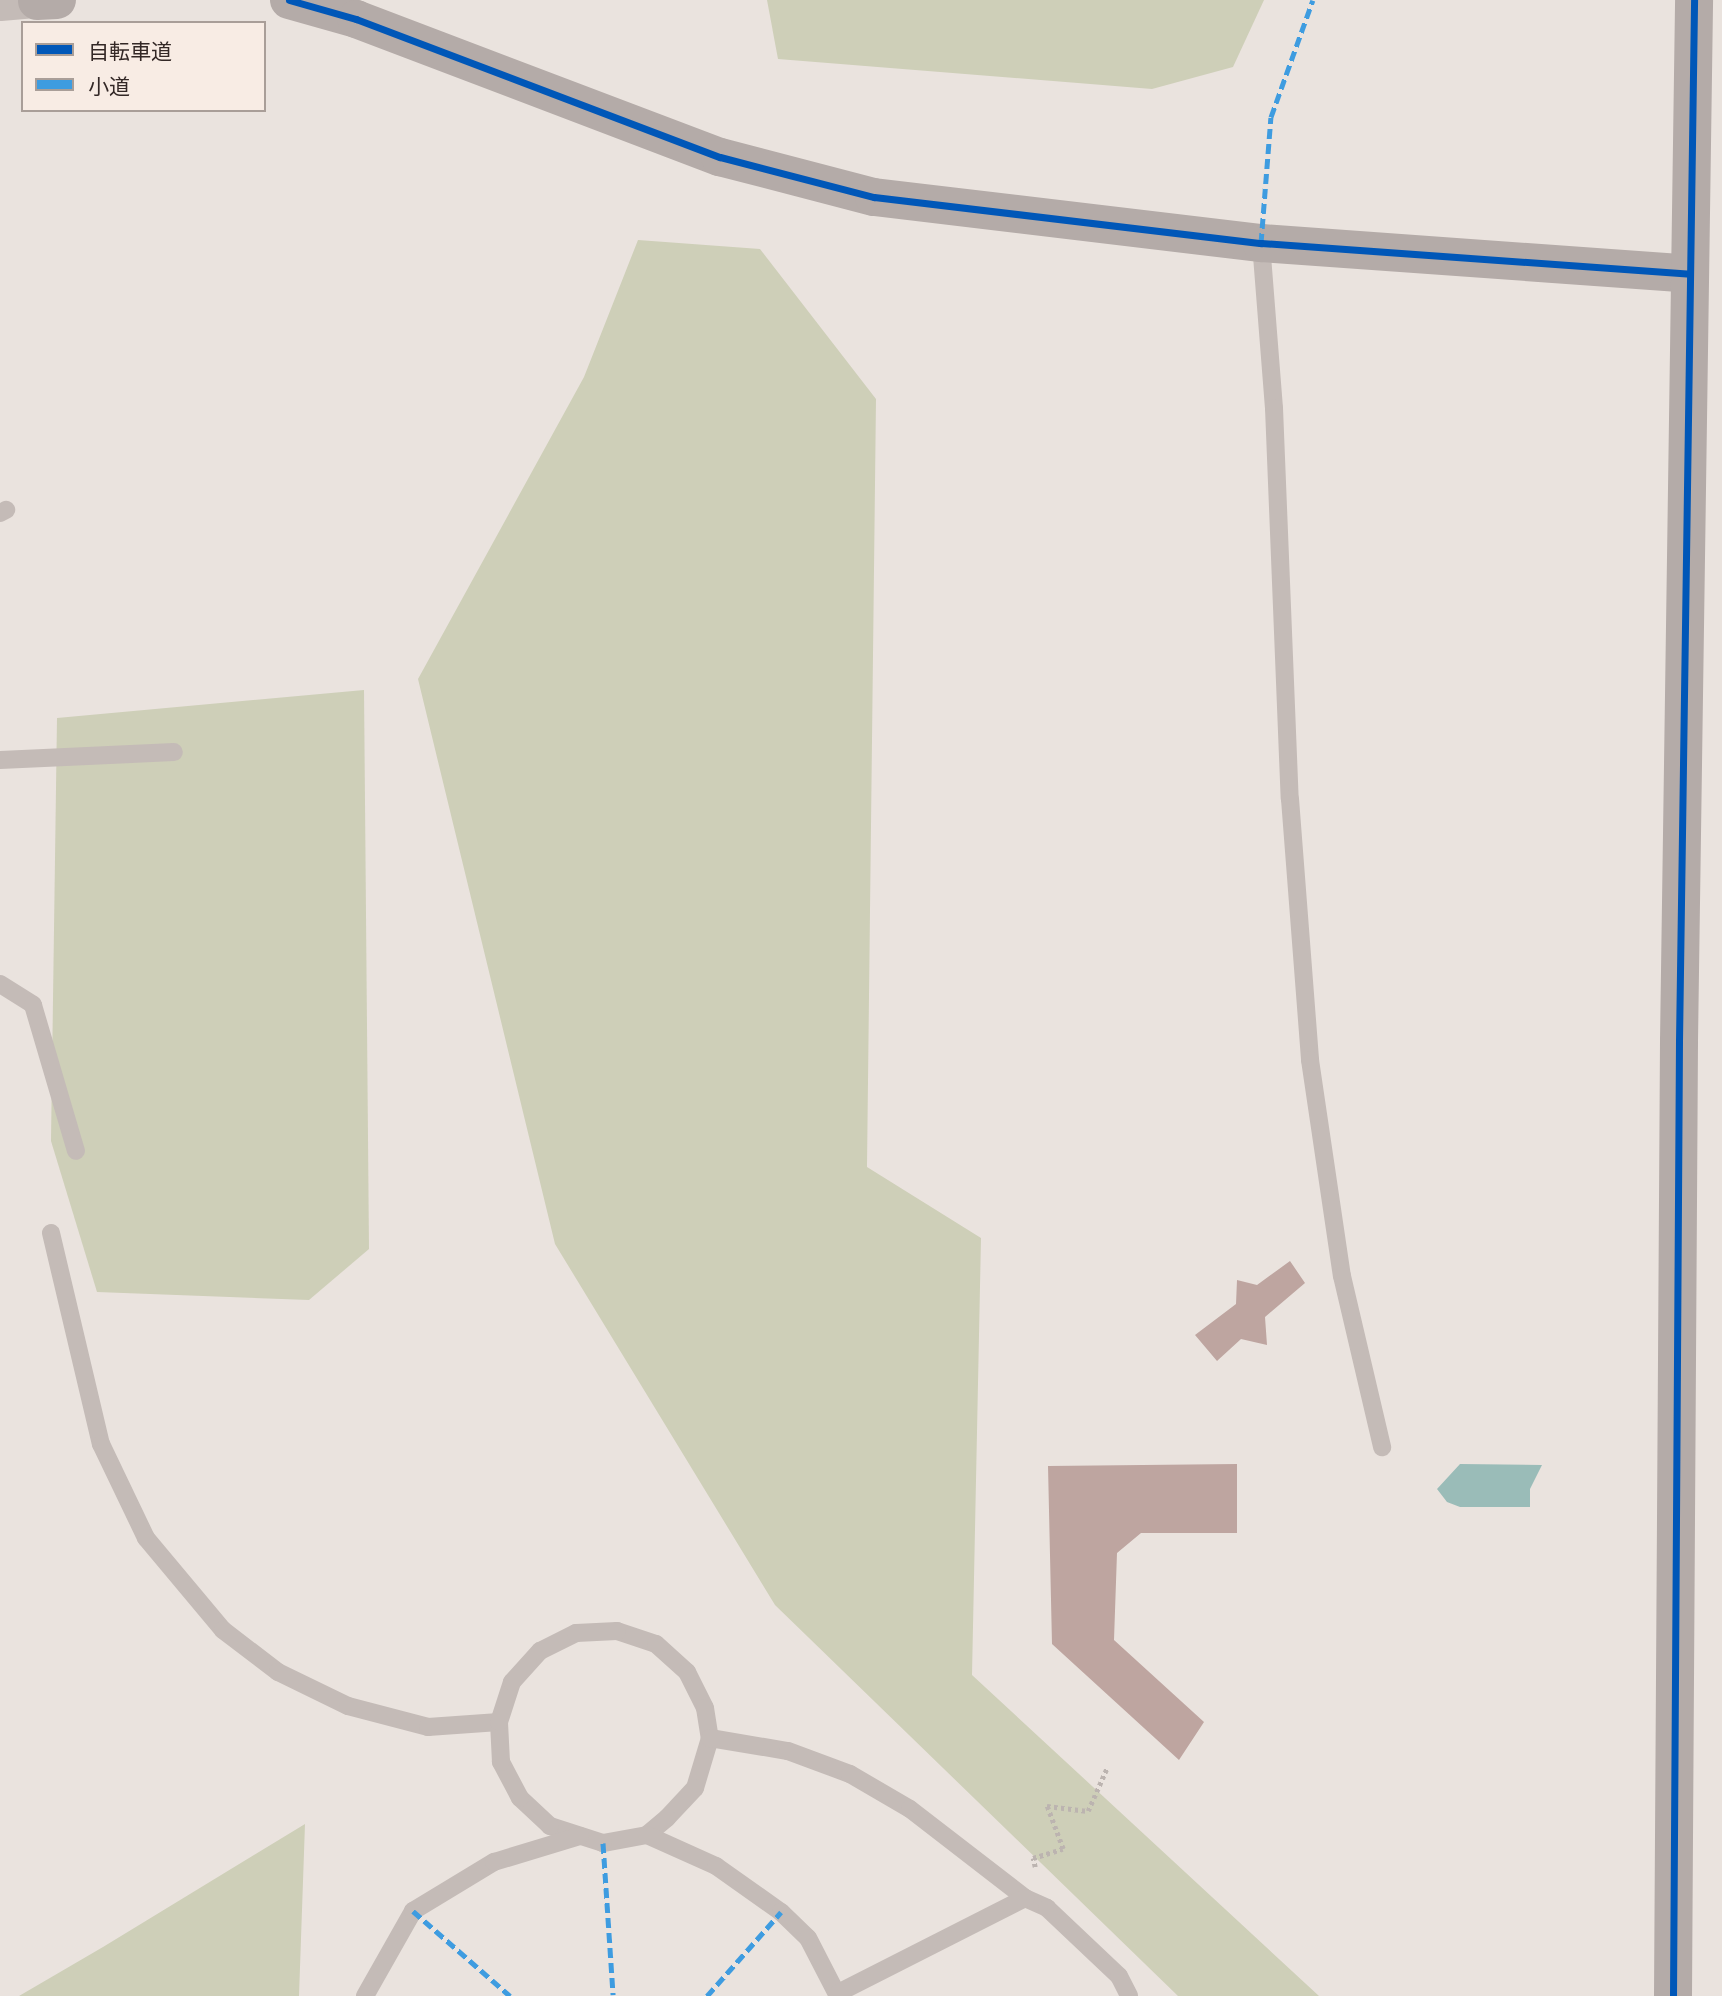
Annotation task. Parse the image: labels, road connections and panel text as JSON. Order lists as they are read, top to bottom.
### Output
{
  "legend": ["自転車道", "小道"]
}
